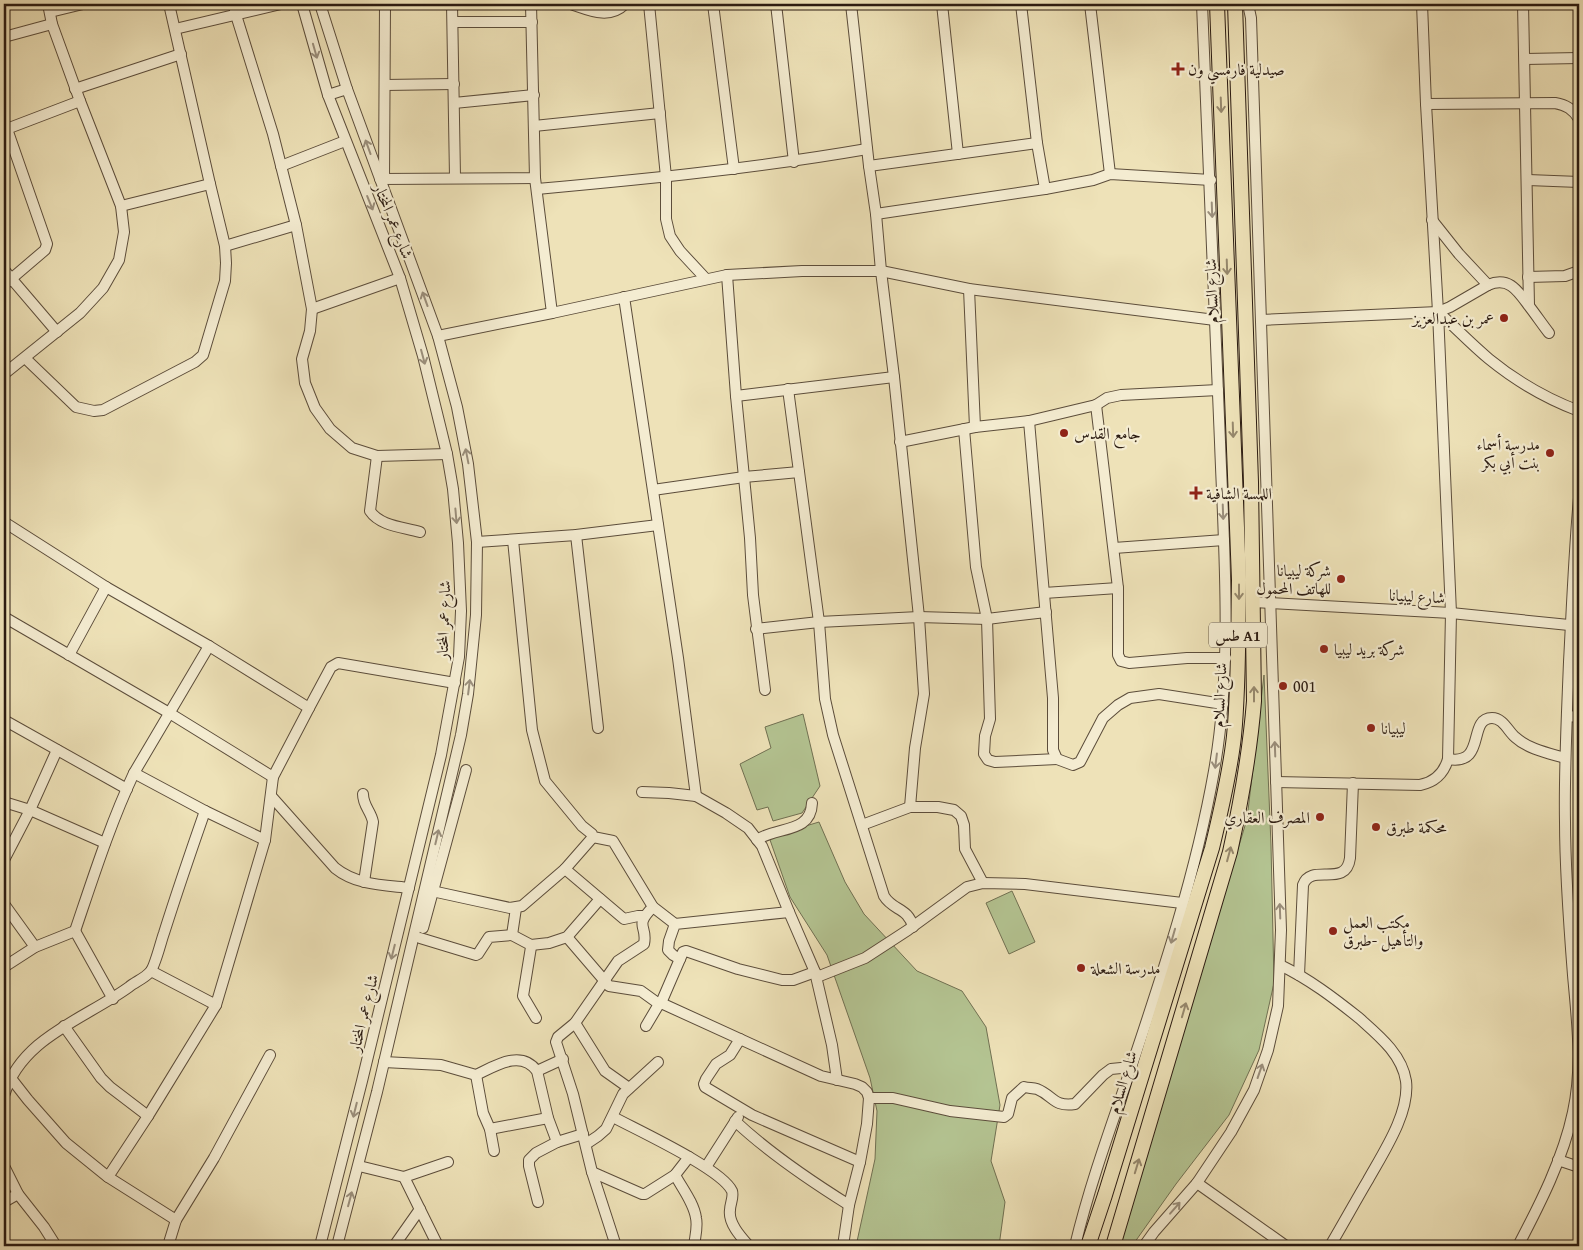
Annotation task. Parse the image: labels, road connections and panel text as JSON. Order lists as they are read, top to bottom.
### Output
{
  "streets": {
    "highway": ["شارع السلام", "طس A1"],
    "street": ["شارع عمر المختار", "شارع ليبيانا"]
  },
  "crossings": [
    ["شارع السلام", "شارع ليبيانا"]
  ],
  "places": {
    "health": ["صيدلية فارمسي ون", "اللمسة الشافية"],
    "other": [
      "عمر بن عبدالعزيز",
      "جامع القدس",
      "مدرسة أسماء بنت أبي بكر",
      "شركة ليبيانا للهاتف المحمول",
      "شركة بريد ليبيا",
      "001",
      "ليبيانا",
      "المصرف العقاري",
      "محكمة طبرق",
      "مكتب العمل والتأهيل -طبرق",
      "مدرسة الشعلة"
    ]
  }
}
